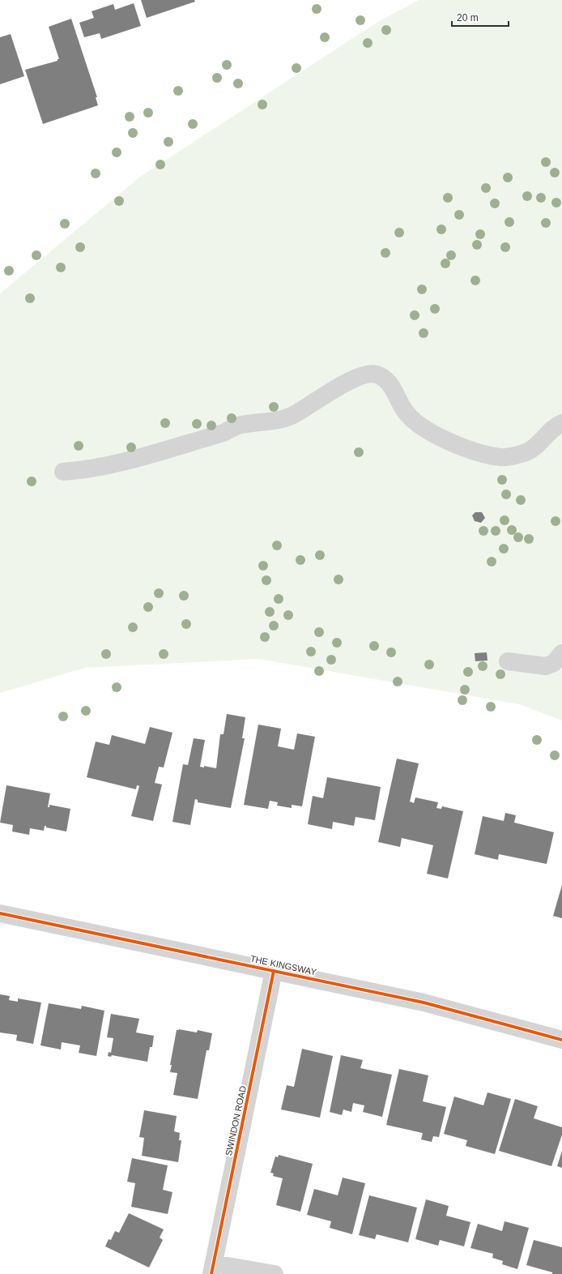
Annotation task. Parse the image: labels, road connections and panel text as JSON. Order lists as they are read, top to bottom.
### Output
{
  "streets": {
    "street": ["THE KINGSWAY", "SWINDON ROAD"]
  },
  "crossings": [
    ["THE KINGSWAY", "SWINDON ROAD"]
  ],
  "scale_bar": "20 m"
}
